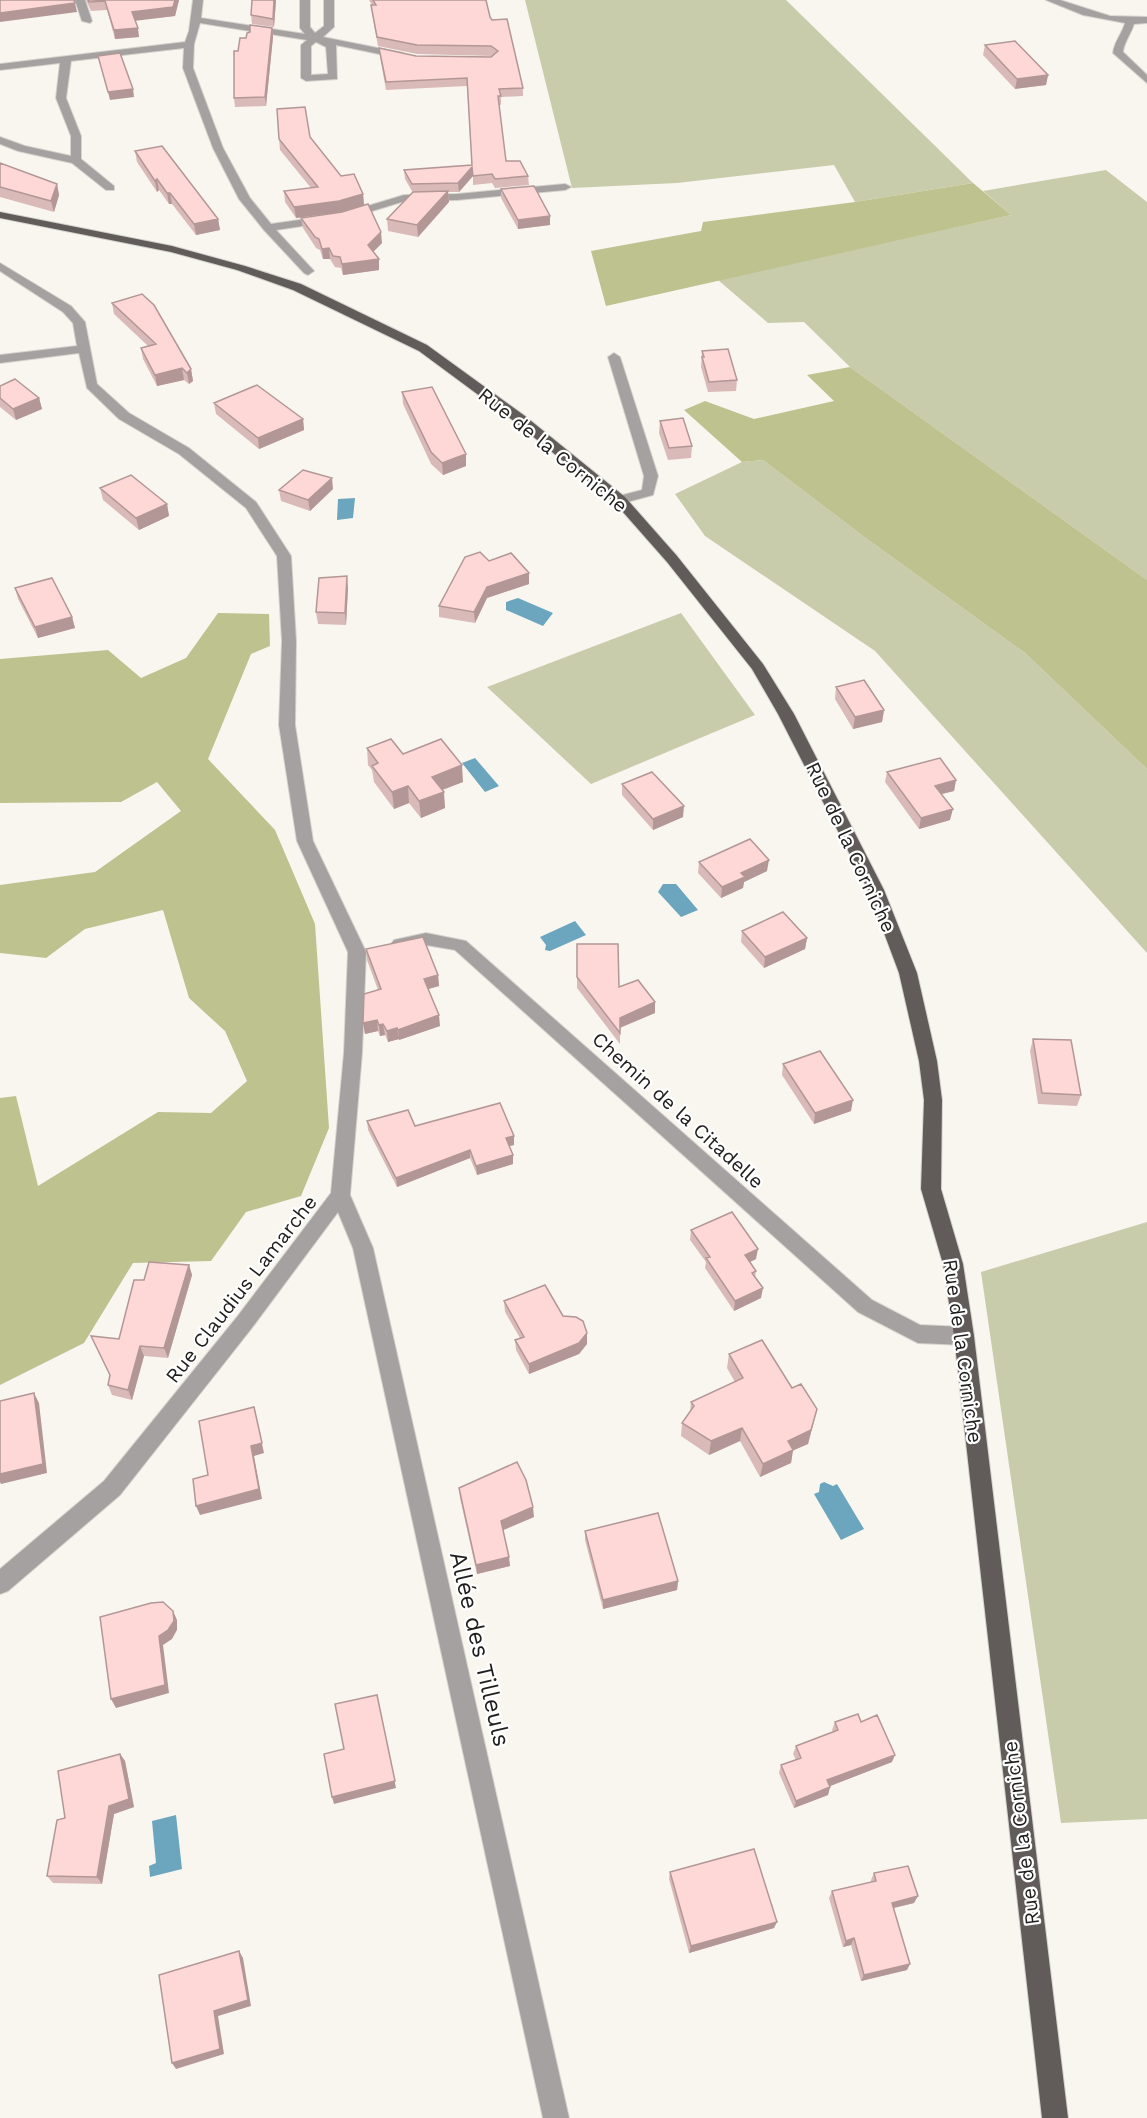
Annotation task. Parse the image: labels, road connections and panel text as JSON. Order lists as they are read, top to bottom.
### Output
{
  "streets": {
    "main road": ["Rue de la Corniche"],
    "street": ["Chemin de la Citadelle", "Rue Claudius Lamarche", "Allée des Tilleuls"]
  },
  "crossings": [
    ["Rue de la Corniche", "Chemin de la Citadelle"],
    ["Chemin de la Citadelle", "Rue Claudius Lamarche"],
    ["Rue Claudius Lamarche", "Allée des Tilleuls"]
  ]
}
